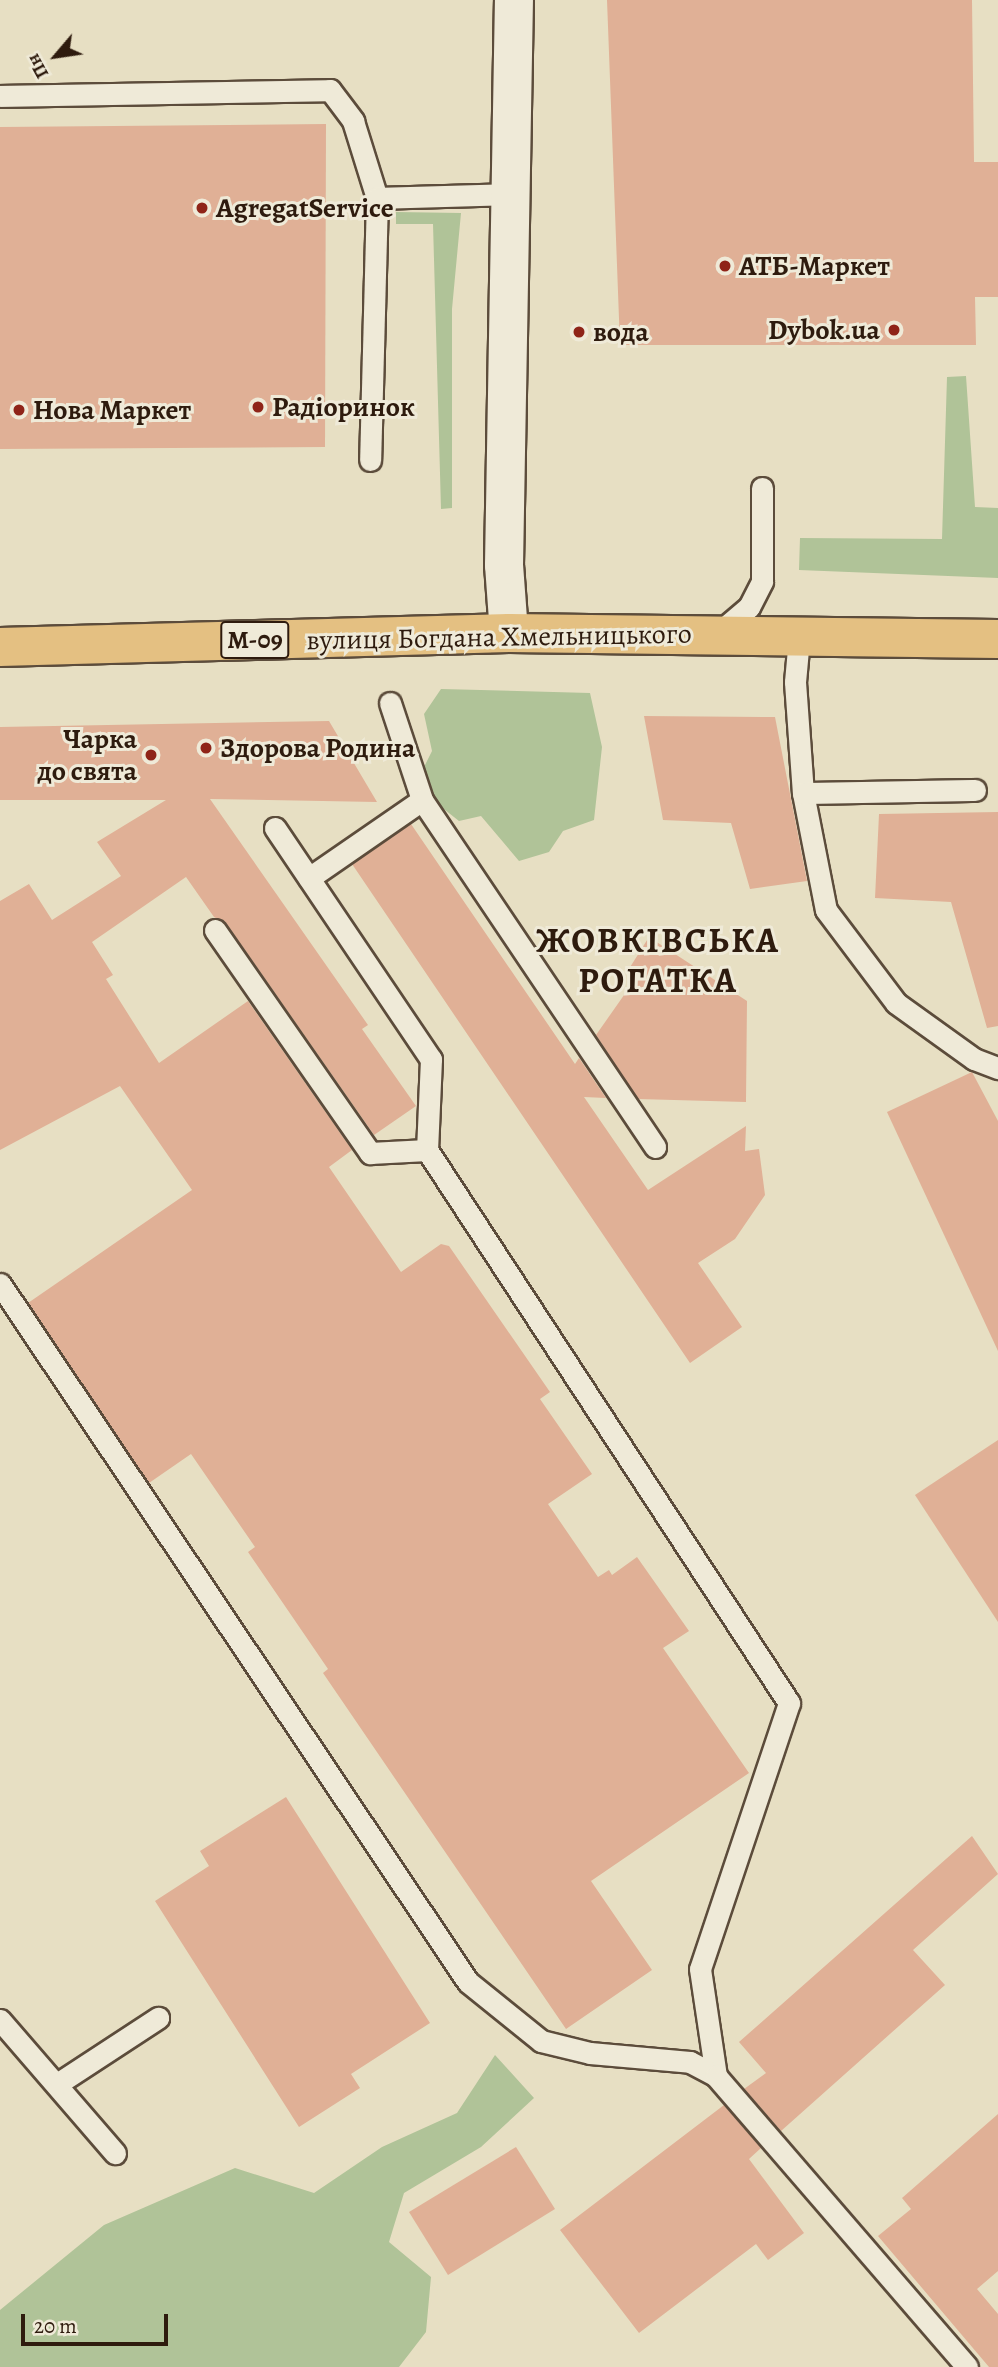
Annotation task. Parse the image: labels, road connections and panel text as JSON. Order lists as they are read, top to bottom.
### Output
{
  "streets": {
    "main road": ["вулиця Богдана Хмельницького", "М-09"]
  },
  "districts": ["ЖОВКІВСЬКА РОГАТКА"],
  "places": [
    "AgregatService",
    "АТБ-Маркет",
    "Dybok.ua",
    "вода",
    "Радіоринок",
    "Нова Маркет",
    "Здорова Родина",
    "Чарка до свята"
  ],
  "scale_bar": "20 m",
  "north": "bottom left"
}
